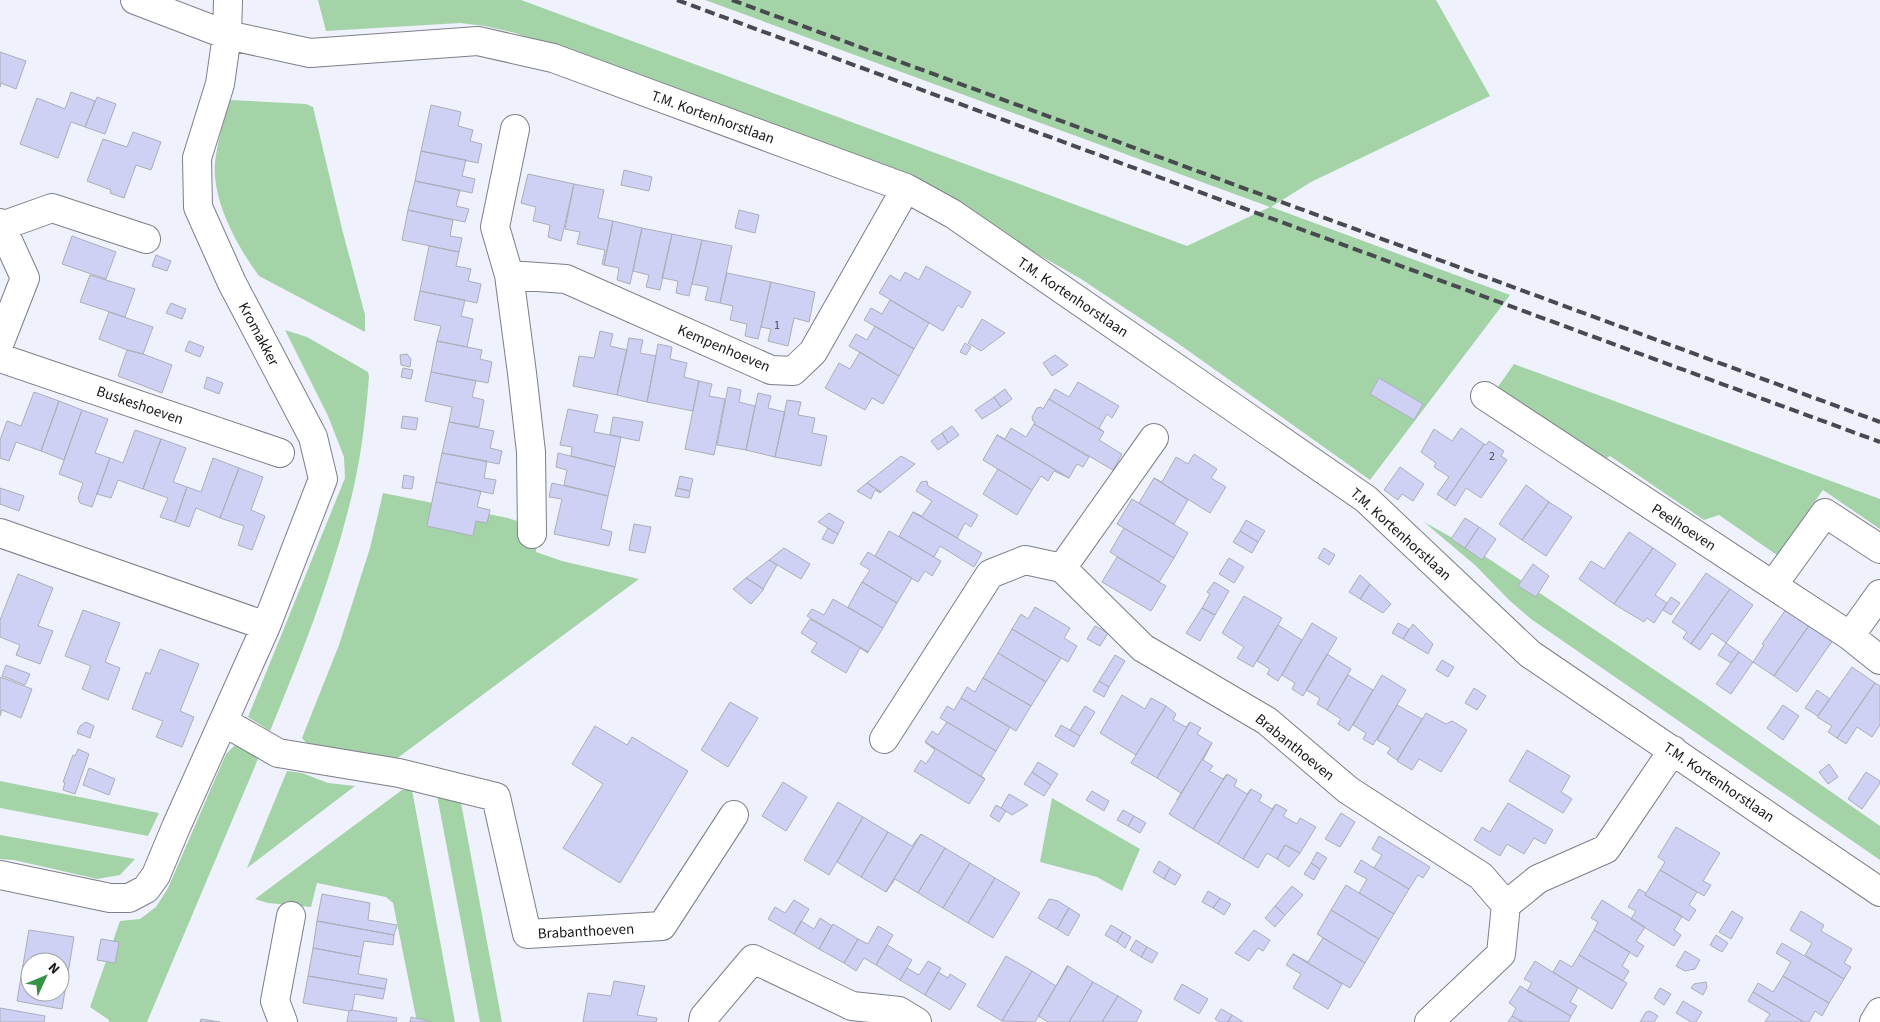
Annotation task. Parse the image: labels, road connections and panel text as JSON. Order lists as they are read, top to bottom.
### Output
{
  "streets": {
    "street": [
      "T.M. Kortenhorstlaan",
      "Kromakker",
      "Kempenhoeven",
      "Buskeshoeven",
      "Peelhoeven",
      "Brabanthoeven"
    ]
  },
  "crossings": [
    ["T.M. Kortenhorstlaan", "Kromakker"],
    ["T.M. Kortenhorstlaan", "Kempenhoeven"],
    ["Kromakker", "Brabanthoeven"]
  ],
  "house_numbers": ["1", "2"],
  "north": "top right"
}
